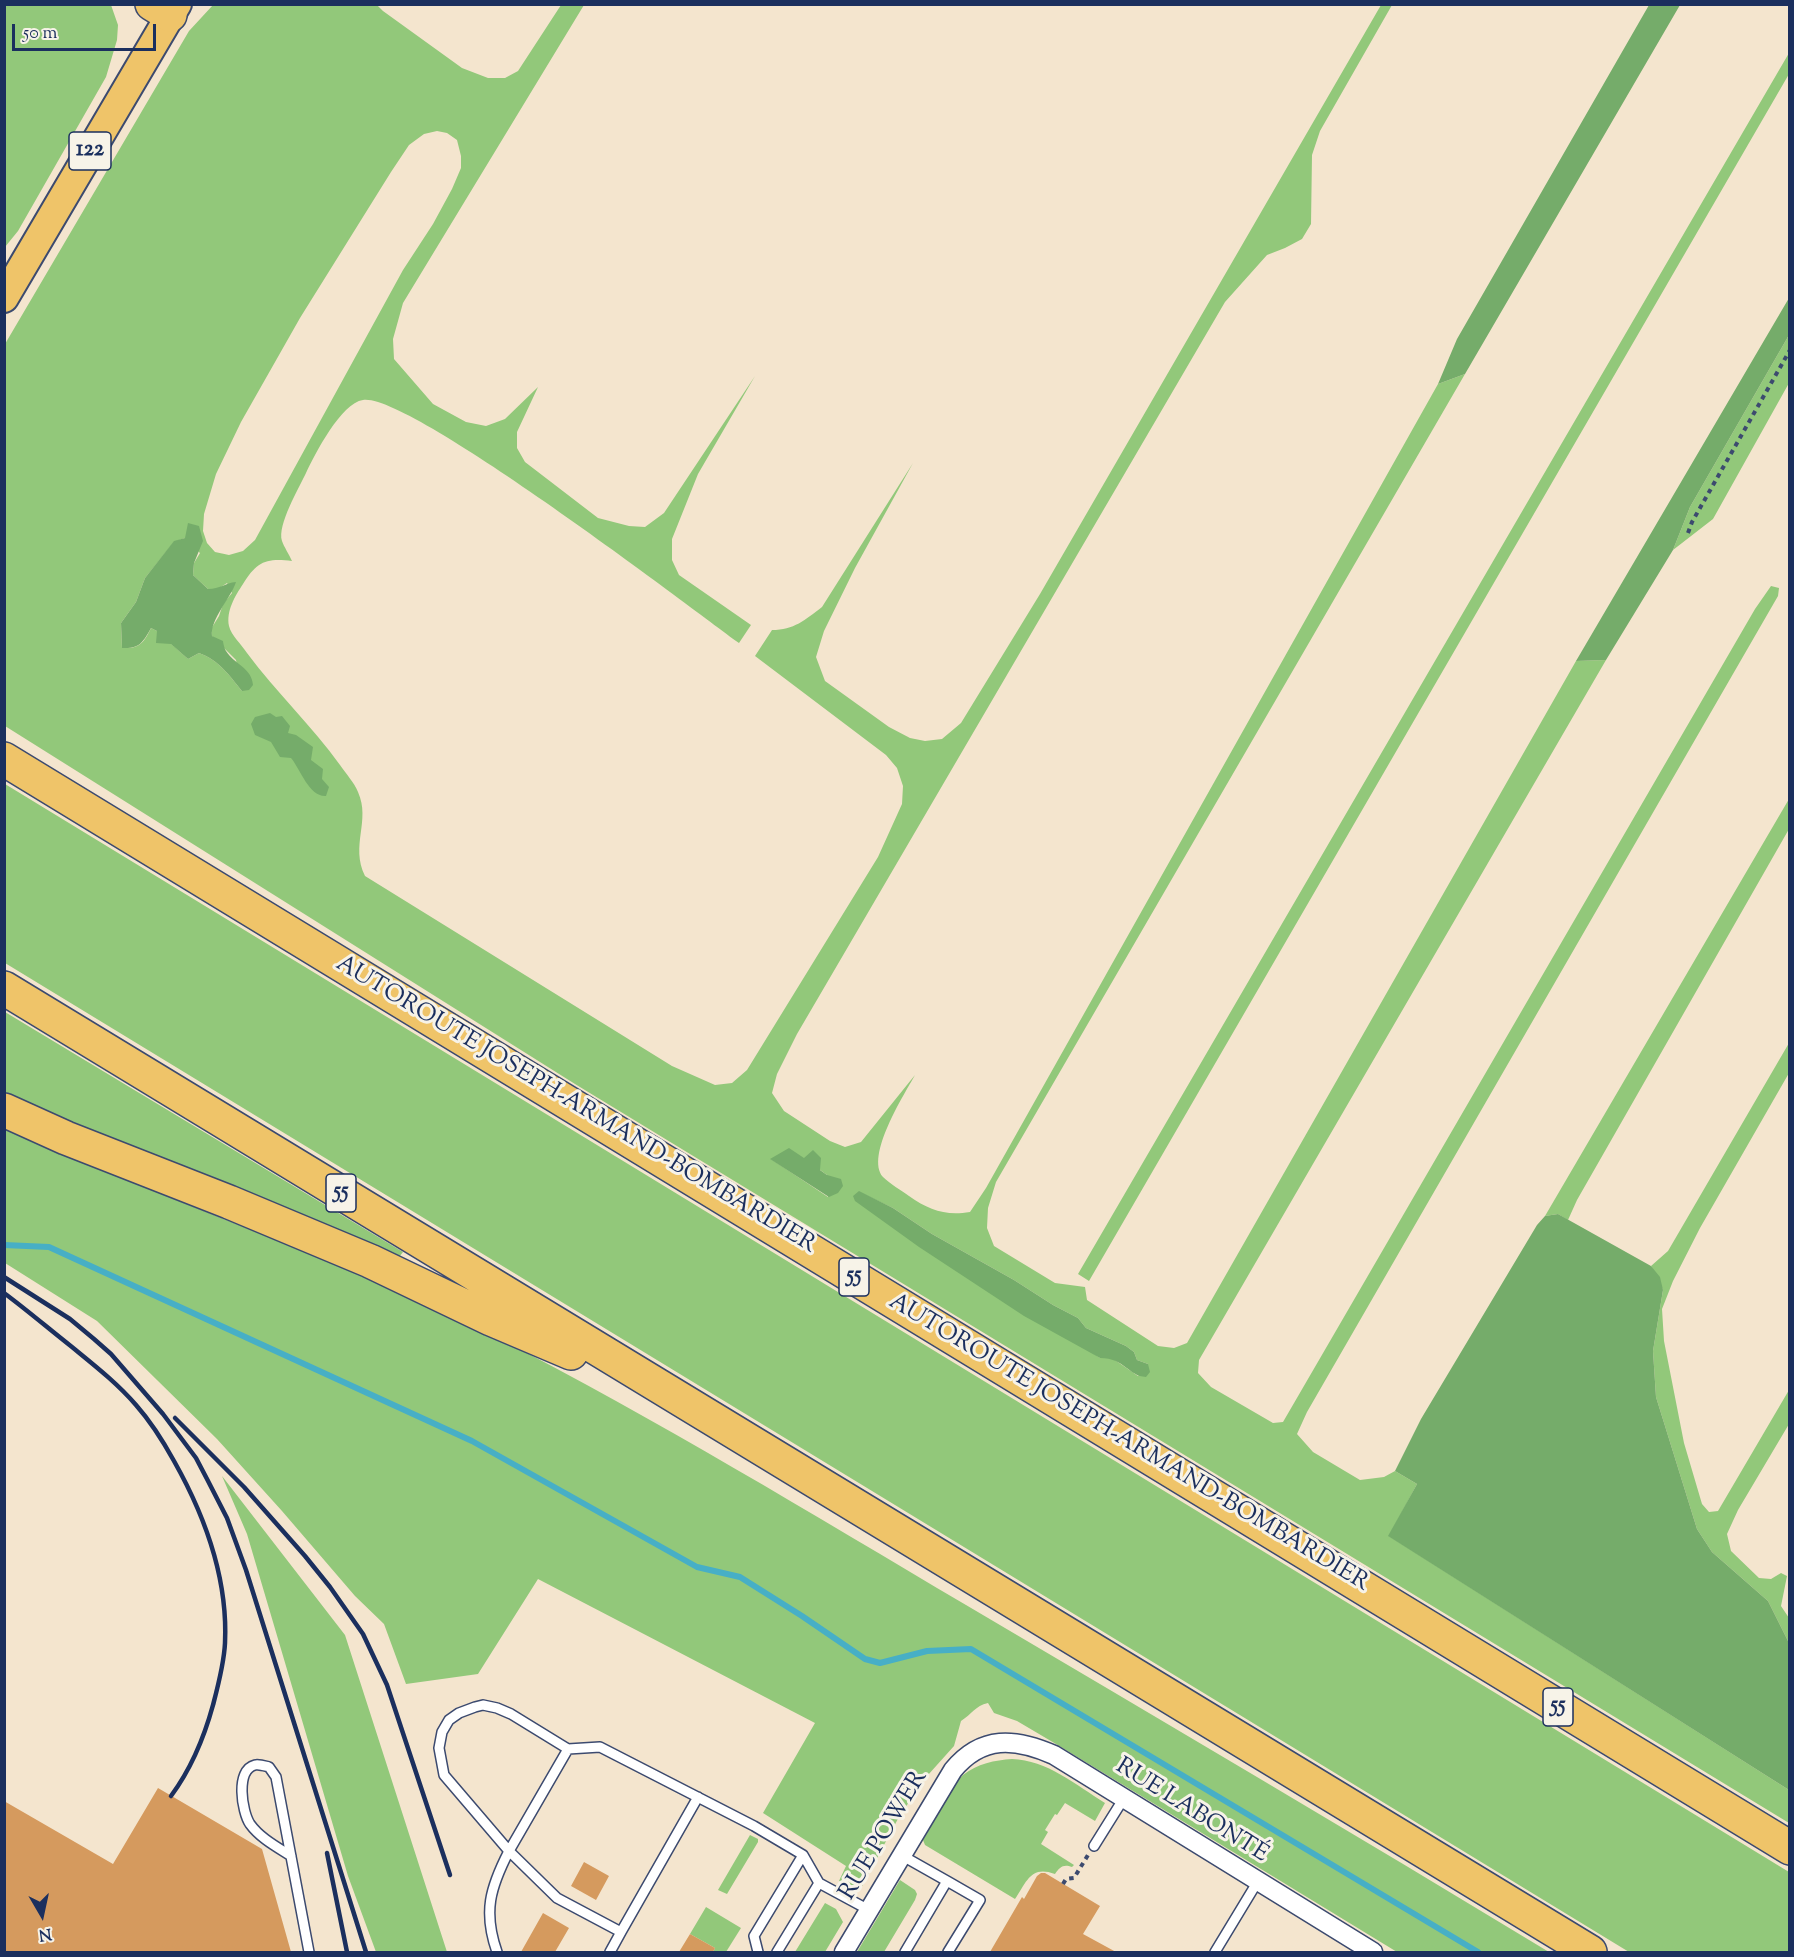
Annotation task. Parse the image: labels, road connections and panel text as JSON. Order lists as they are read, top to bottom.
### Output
{
  "streets": {
    "highway": ["AUTOROUTE JOSEPH-ARMAND-BOMBARDIER", "55"],
    "main road": ["122"],
    "street": ["RUE LABONTÉ", "RUE POWER"]
  },
  "crossings": [
    ["RUE LABONTÉ", "RUE POWER"]
  ],
  "scale_bar": "50 m",
  "north": "bottom"
}
